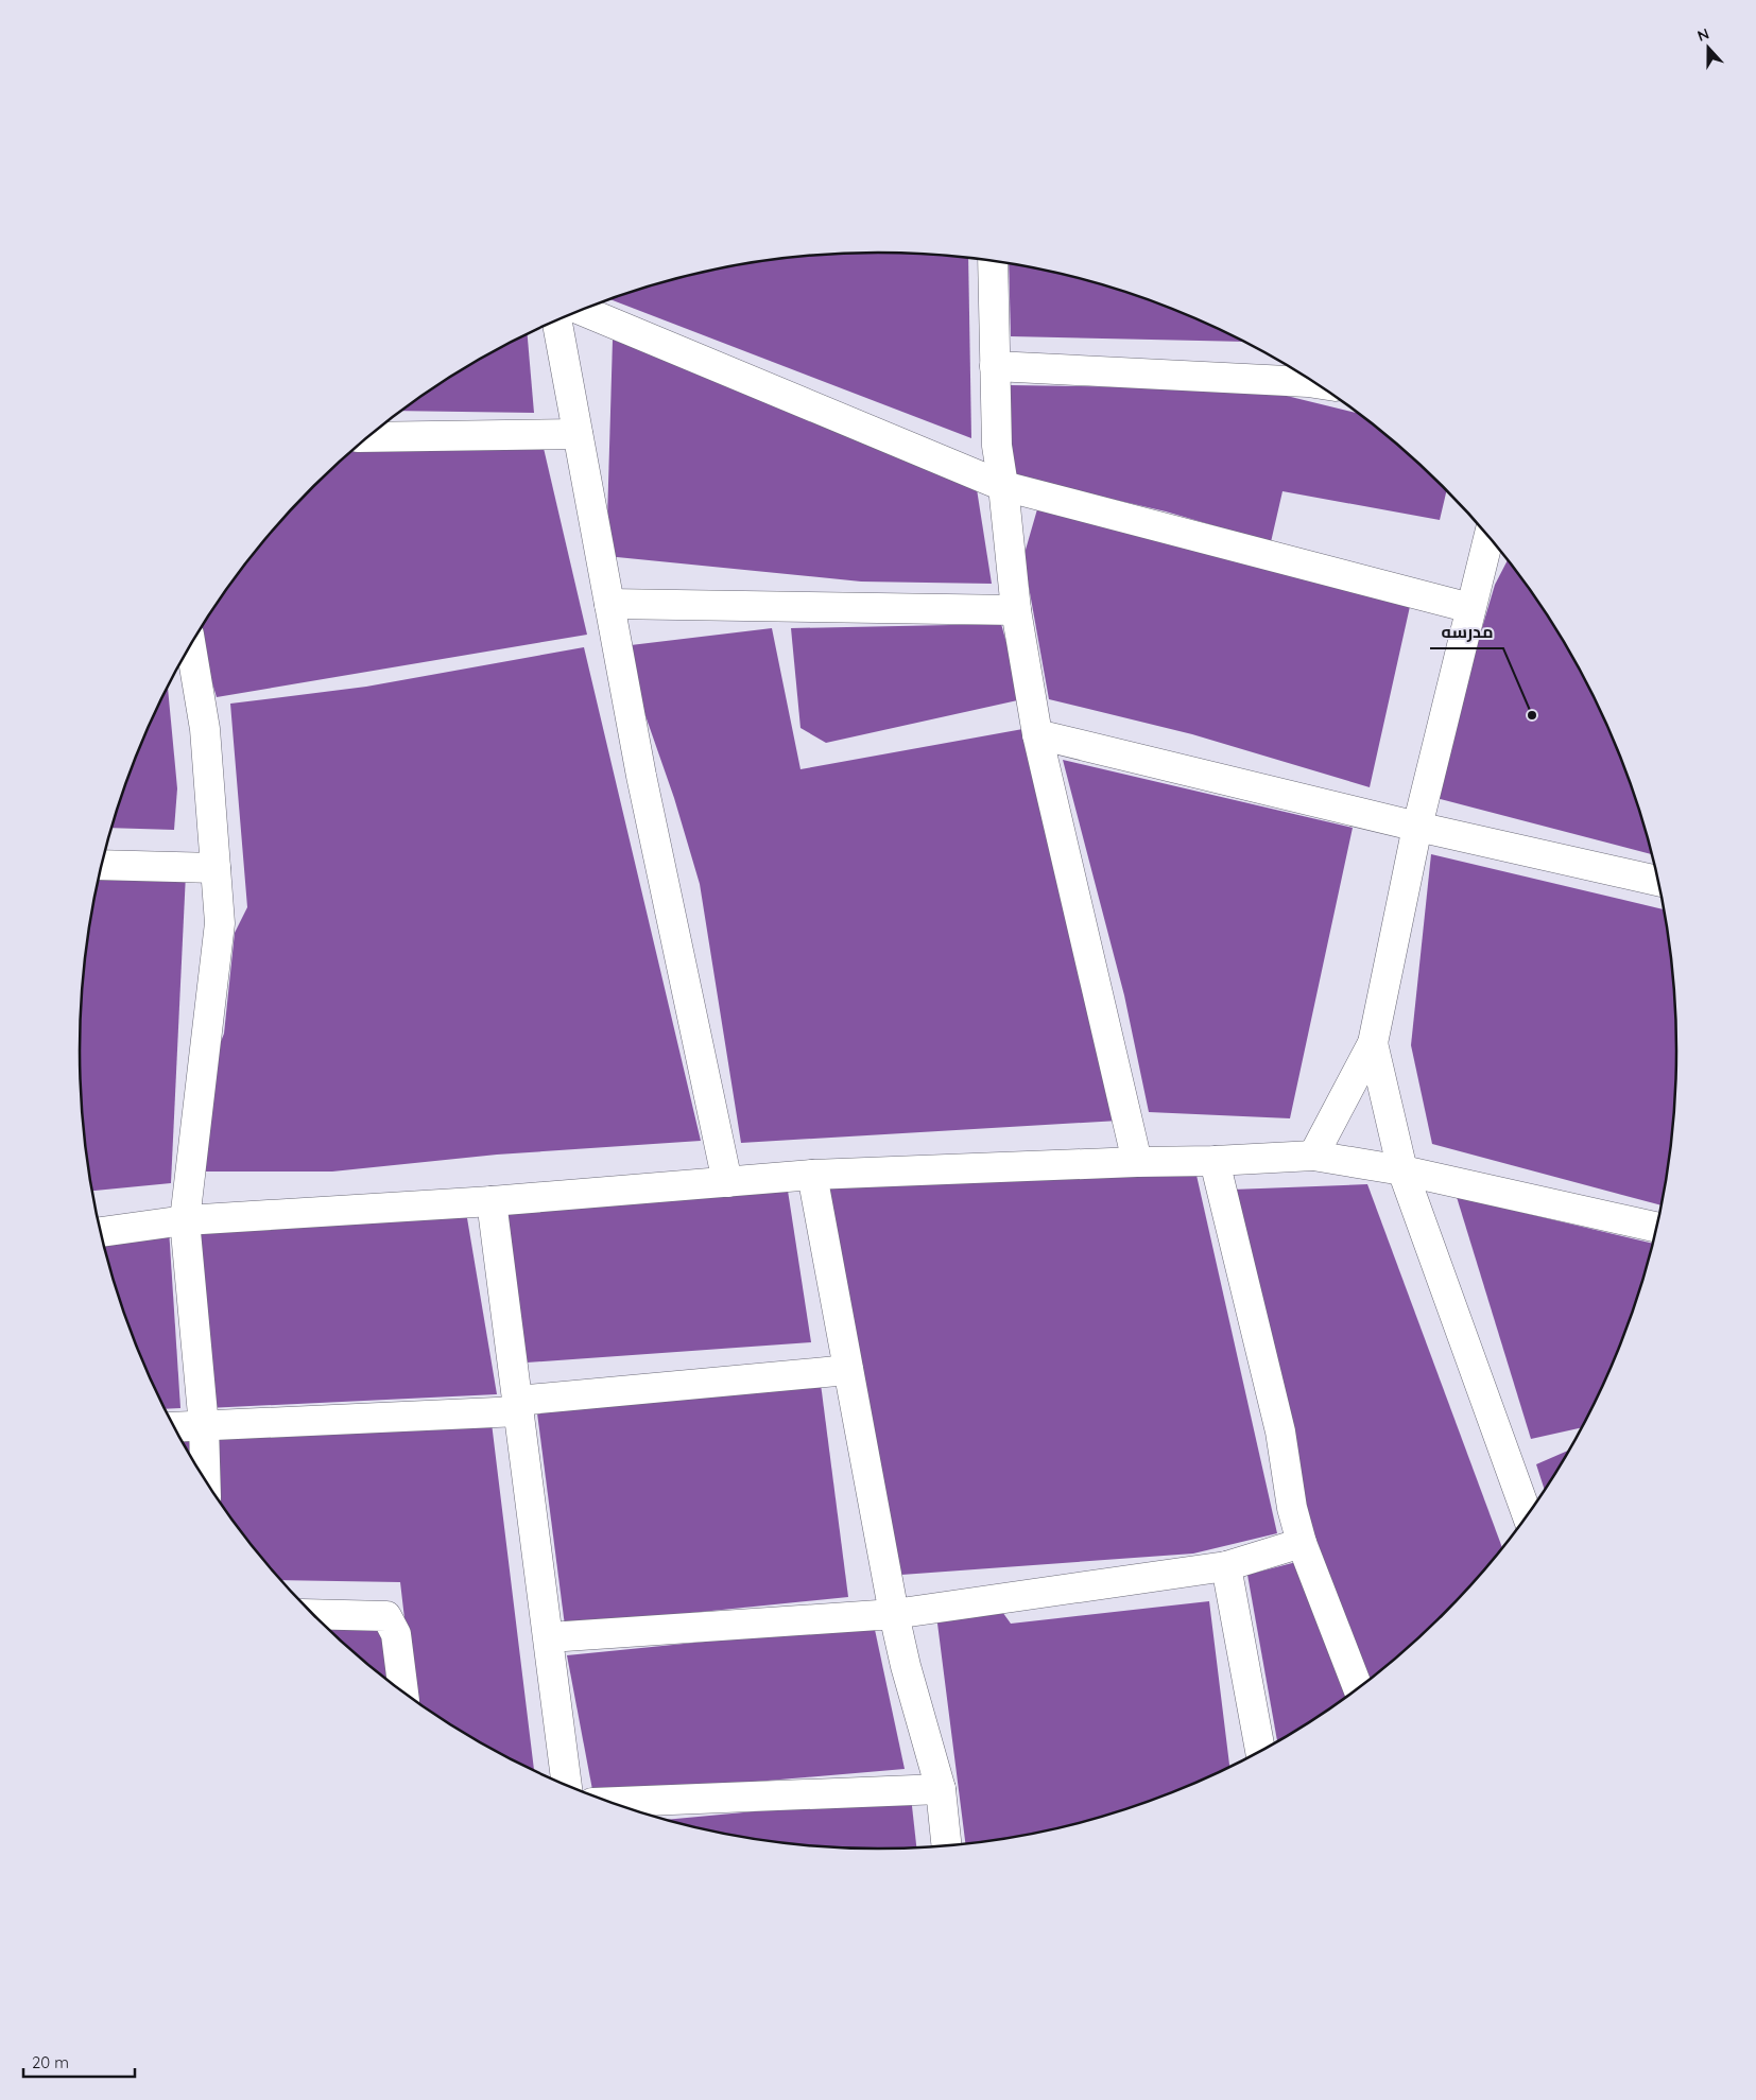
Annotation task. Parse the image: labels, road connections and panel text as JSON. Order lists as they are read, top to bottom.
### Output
{
  "places": ["مدرسه"],
  "scale_bar": "20 m",
  "north": "top"
}
